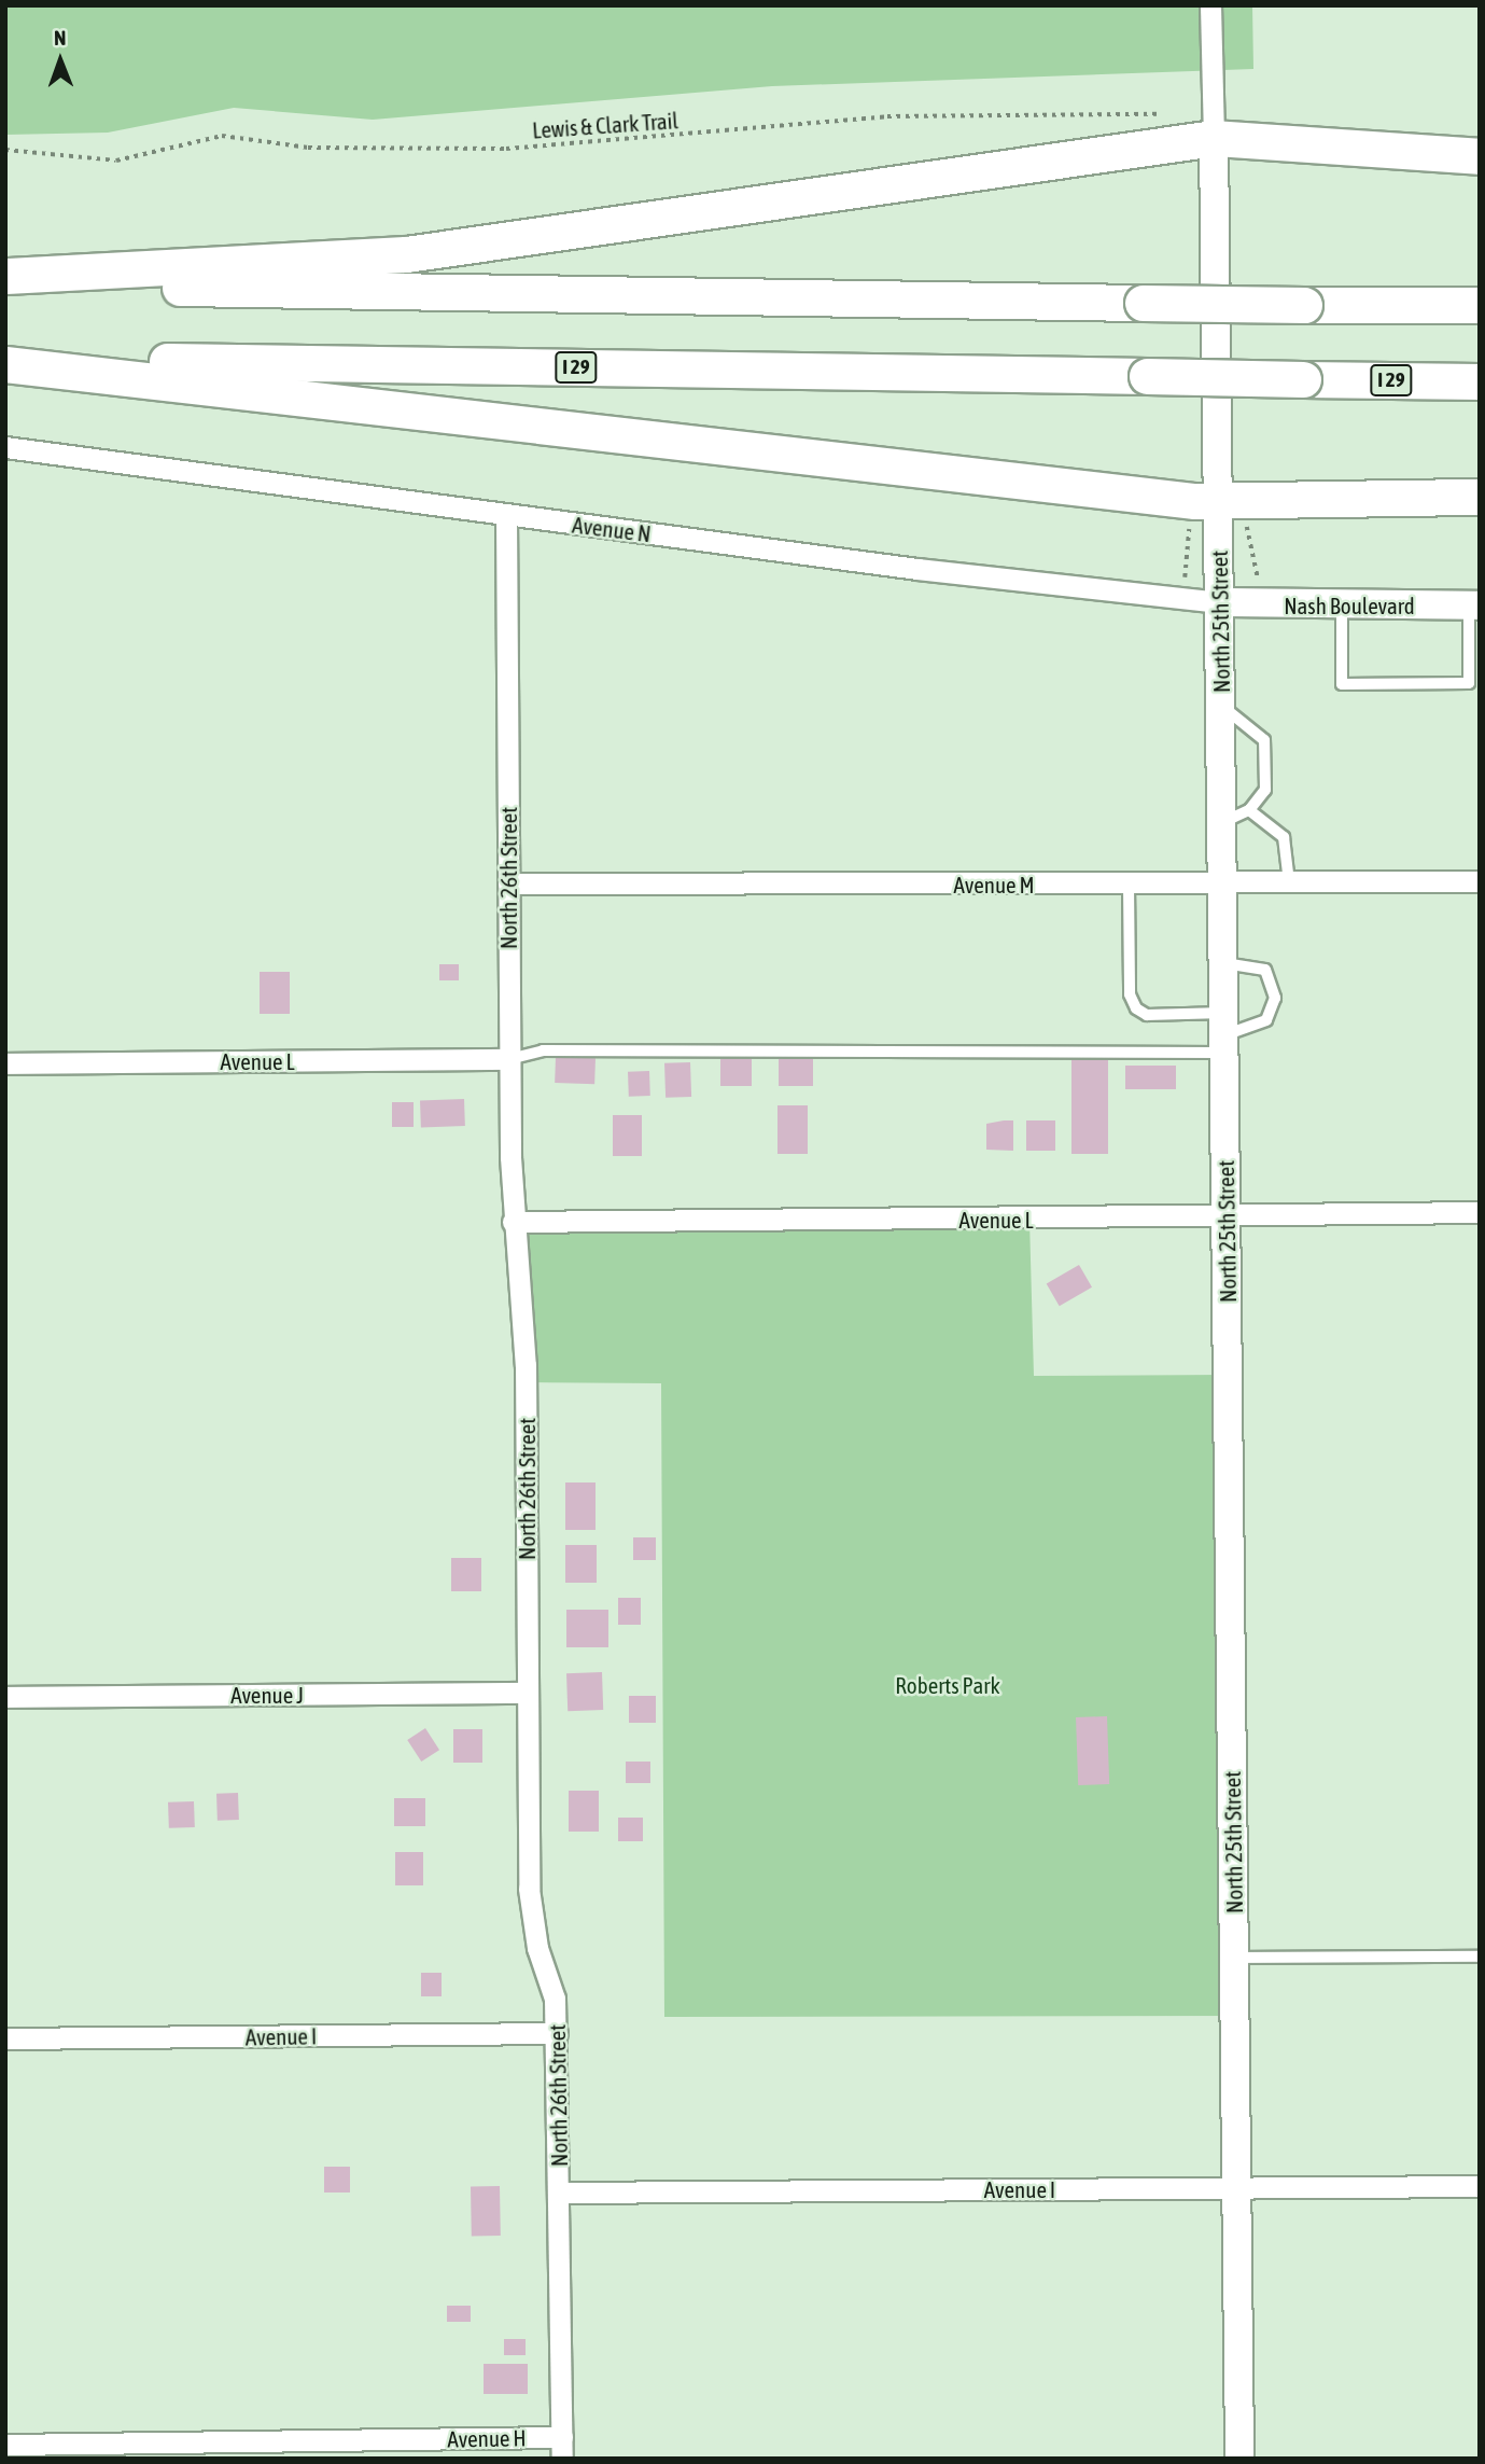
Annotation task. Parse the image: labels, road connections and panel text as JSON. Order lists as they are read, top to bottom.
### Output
{
  "streets": {
    "highway": ["I 29"],
    "street": [
      "Avenue N",
      "Nash Boulevard",
      "North 25th Street",
      "North 26th Street",
      "Avenue M",
      "Avenue L",
      "Avenue J",
      "Avenue I",
      "Avenue H"
    ],
    "path": ["Lewis & Clark Trail"]
  },
  "crossings": [
    ["Avenue N", "Nash Boulevard"],
    ["Avenue N", "North 25th Street"],
    ["Avenue N", "North 26th Street"],
    ["Nash Boulevard", "North 25th Street"],
    ["North 25th Street", "Avenue M"],
    ["North 25th Street", "Avenue L"],
    ["North 25th Street", "Avenue I"],
    ["North 26th Street", "Avenue M"],
    ["North 26th Street", "Avenue L"],
    ["North 26th Street", "Avenue J"],
    ["North 26th Street", "Avenue I"],
    ["North 26th Street", "Avenue H"]
  ],
  "parks": ["Roberts Park"],
  "north": "top"
}
